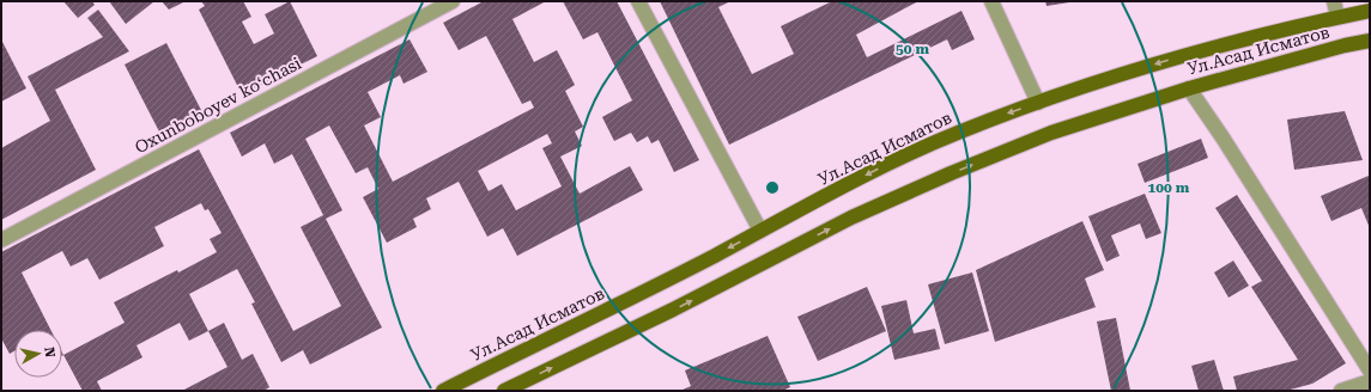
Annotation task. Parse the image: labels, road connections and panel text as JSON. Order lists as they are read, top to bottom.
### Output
{
  "streets": {
    "main road": ["Ул.Асад Исматов"],
    "street": ["Oxunboboyev koʻchasi"]
  },
  "north": "right",
  "rings": ["50 m", "100 m"]
}
